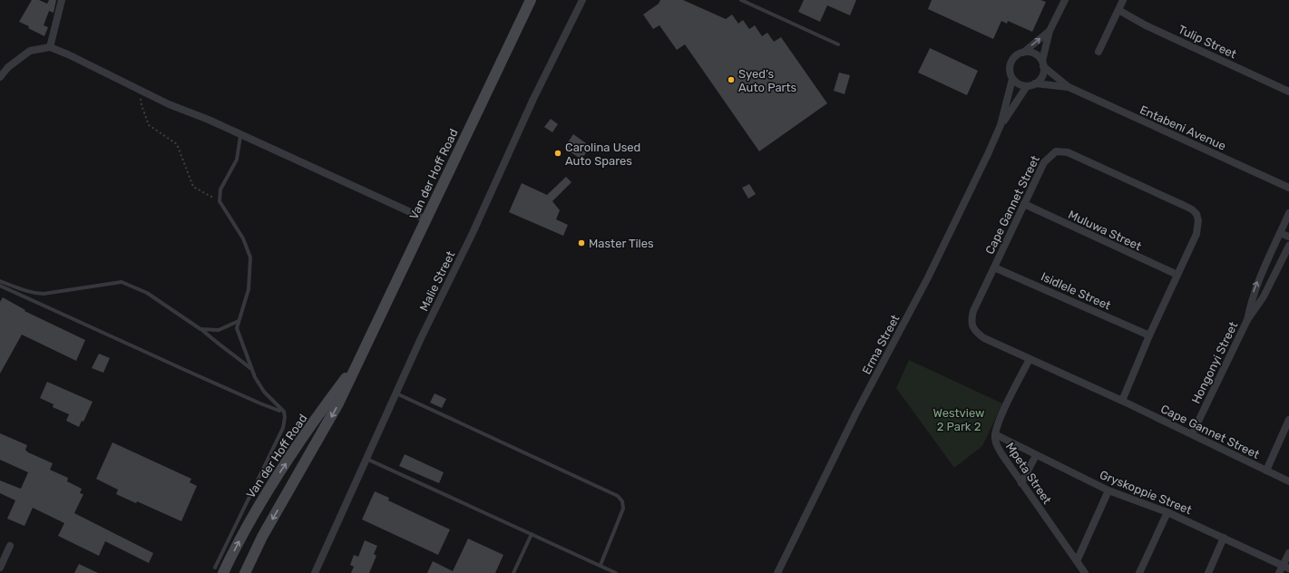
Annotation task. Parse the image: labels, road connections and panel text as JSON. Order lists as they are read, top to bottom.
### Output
{
  "streets": {
    "main road": ["Van der Hoff Road"],
    "street": [
      "Tulip Street",
      "Entabeni Avenue",
      "Cape Gannet Street",
      "Muluwa Street",
      "Malie Street",
      "Isidlele Street",
      "Erma Street",
      "Hongonyi Street",
      "Mpeta Street",
      "Gryskoppie Street"
    ]
  },
  "crossings": [
    ["Entabeni Avenue", "Erma Street"],
    ["Cape Gannet Street", "Muluwa Street"],
    ["Cape Gannet Street", "Isidlele Street"],
    ["Cape Gannet Street", "Hongonyi Street"],
    ["Cape Gannet Street", "Mpeta Street"],
    ["Mpeta Street", "Gryskoppie Street"]
  ],
  "parks": ["Westview 2 Park 2"],
  "places": ["Syed’s Auto Parts", "Carolina Used Auto Spares", "Master Tiles"]
}
